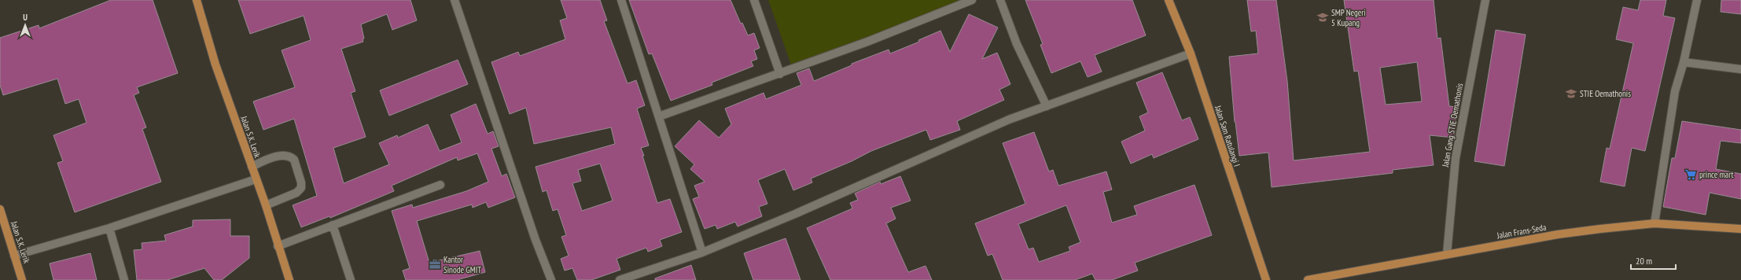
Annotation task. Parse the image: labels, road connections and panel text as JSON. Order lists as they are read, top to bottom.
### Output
{
  "streets": {
    "main road": ["Jalan Sam Ratulangi I", "Jalan S.K. Lerik", "Jalan Frans-Seda"],
    "street": ["Jalan Gang STIE Oemathonis"]
  },
  "crossings": [
    ["Jalan Gang STIE Oemathonis", "Jalan Frans-Seda"]
  ],
  "places": {
    "school or university": ["SMP Negeri 5 Kupang", "STIE Oemathonis"],
    "supermarket": ["prince mart"],
    "office": ["Kantor Sinode GMIT"]
  },
  "scale_bar": "20 m",
  "north": "top"
}
